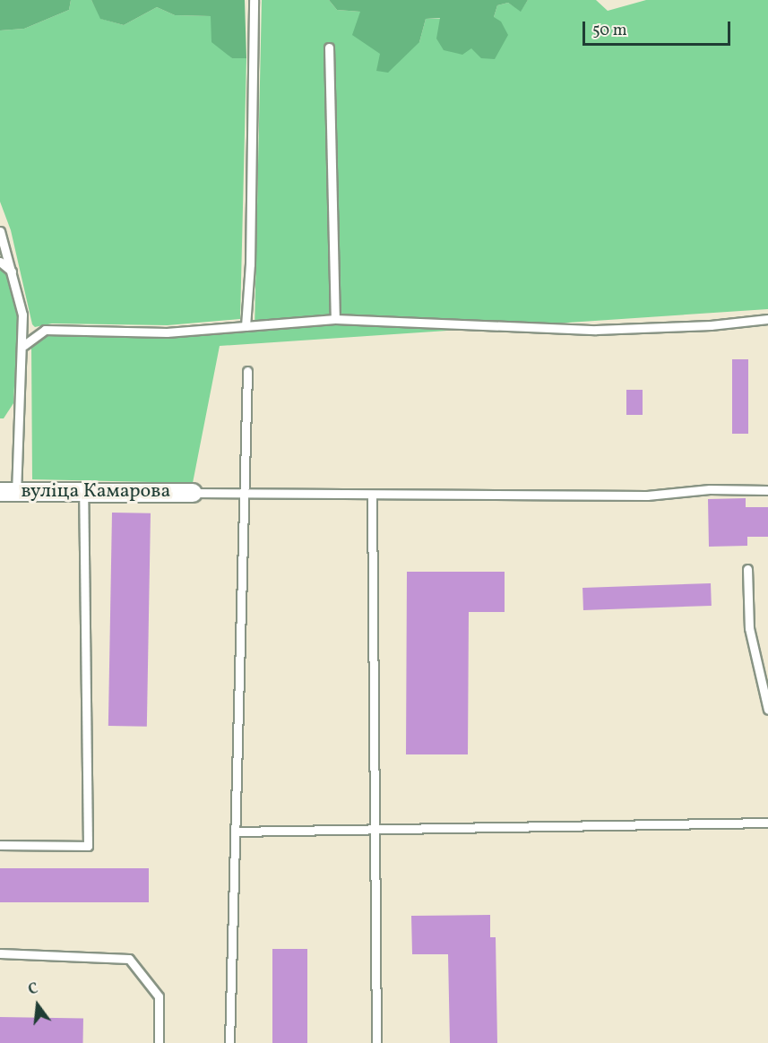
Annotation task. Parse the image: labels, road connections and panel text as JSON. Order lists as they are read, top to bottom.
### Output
{
  "streets": {
    "street": ["вуліца Камарова"]
  },
  "scale_bar": "50 m",
  "north": "top"
}
